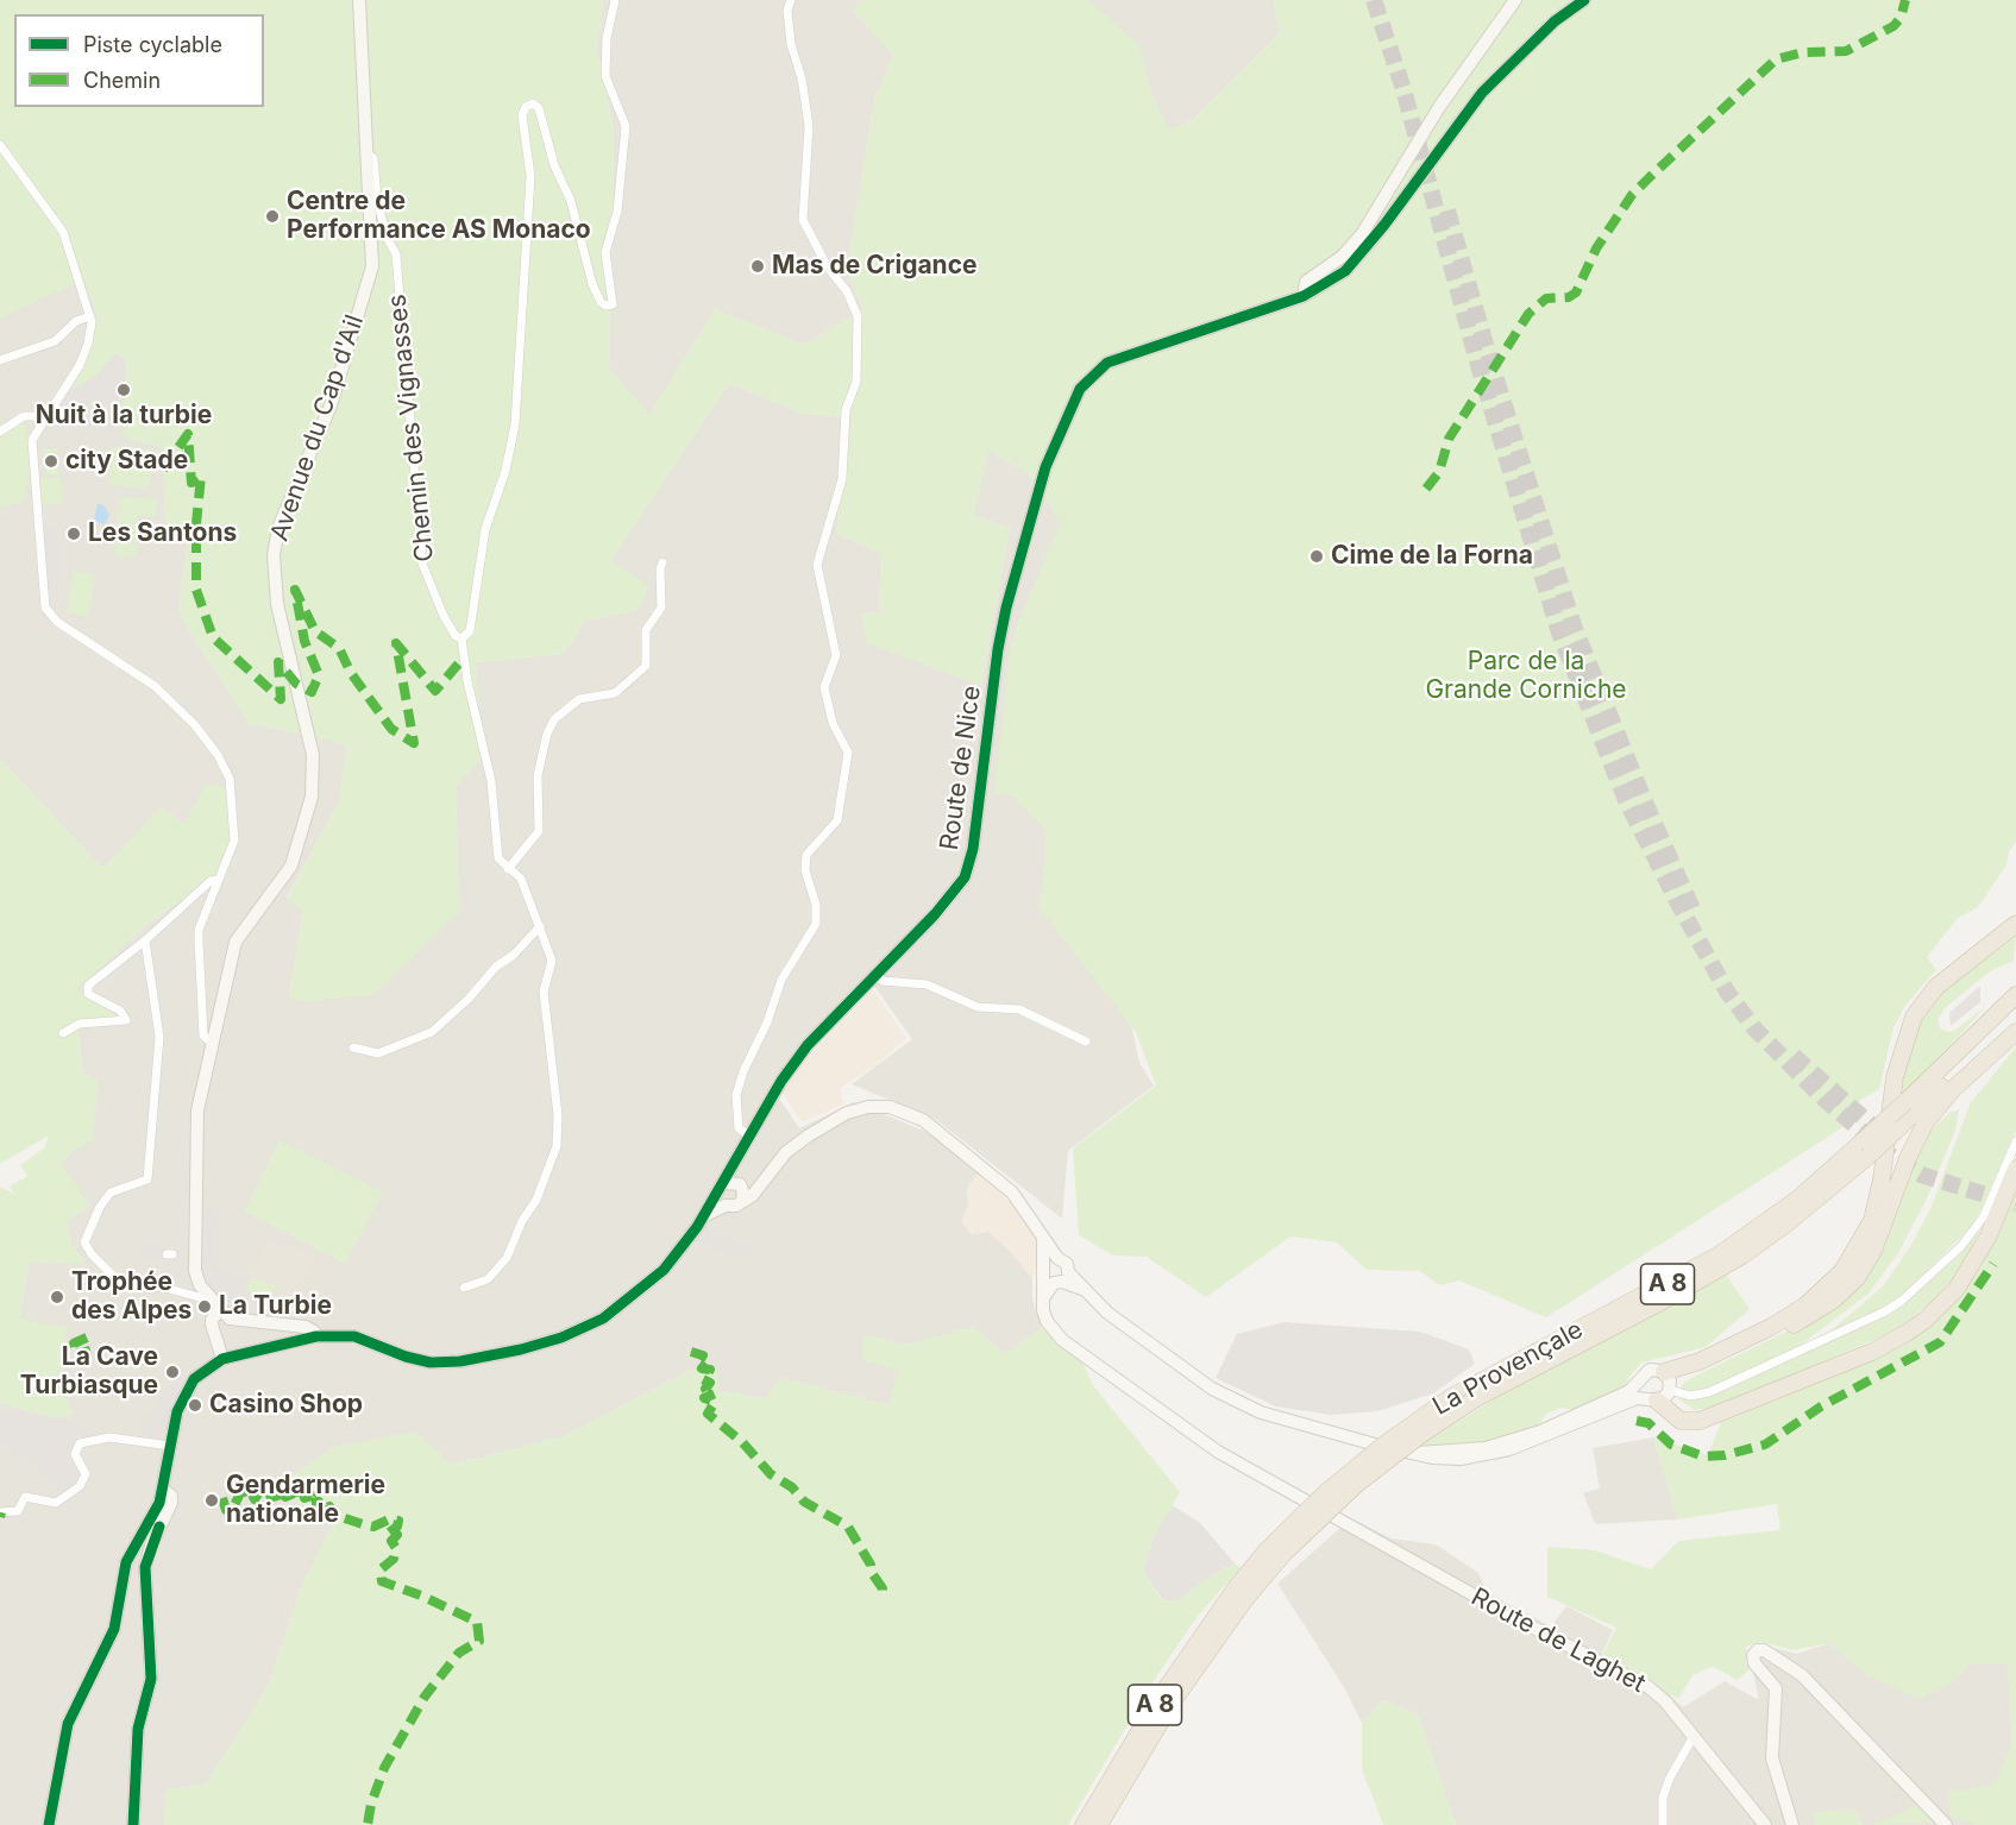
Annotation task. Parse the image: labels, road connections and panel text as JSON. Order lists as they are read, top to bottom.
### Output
{
  "streets": {
    "highway": ["A 8", "La Provençale"],
    "main road": ["Avenue du Cap d'Ail", "Route de Nice", "Route de Laghet"],
    "street": ["Chemin des Vignasses"]
  },
  "crossings": [
    ["Avenue du Cap d'Ail", "Chemin des Vignasses"]
  ],
  "parks": ["Parc de la Grande Corniche"],
  "places": [
    "Centre de Performance AS Monaco",
    "Mas de Crigance",
    "Nuit à la turbie",
    "city Stade",
    "Les Santons",
    "Cime de la Forna",
    "Trophée des Alpes",
    "La Turbie",
    "La Cave Turbiasque",
    "Casino Shop",
    "Gendarmerie nationale"
  ],
  "legend": ["Piste cyclable", "Chemin"]
}
